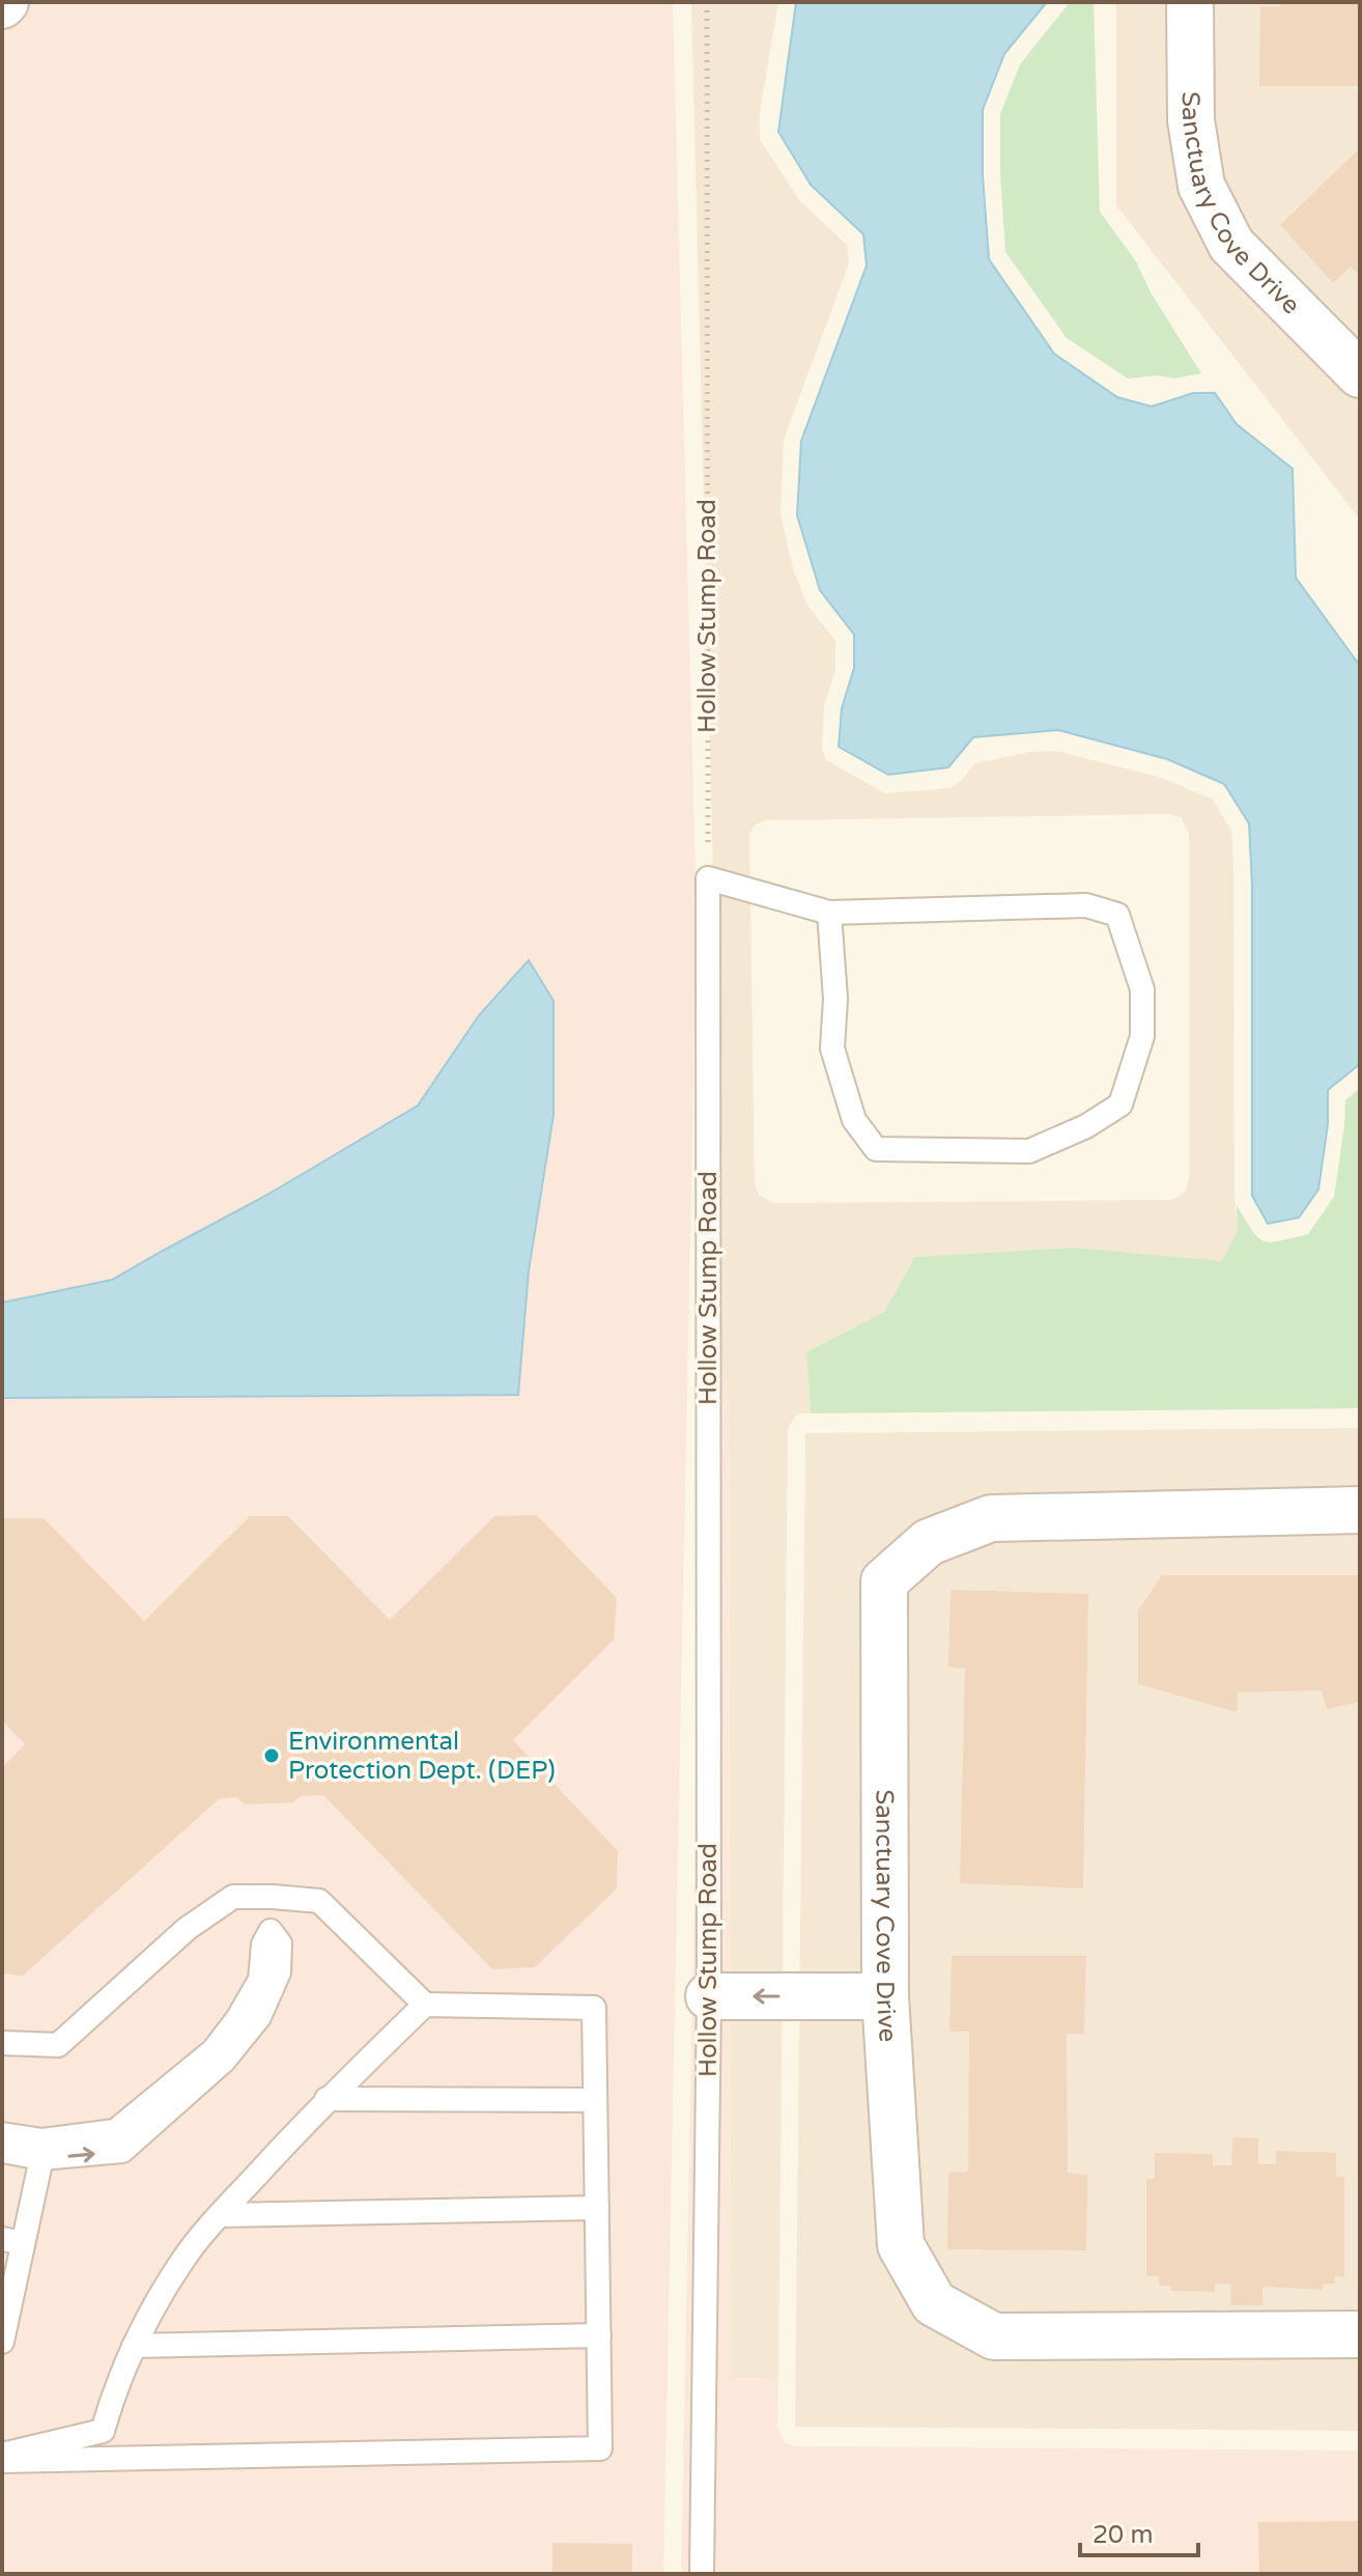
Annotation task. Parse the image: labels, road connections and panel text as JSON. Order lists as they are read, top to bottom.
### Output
{
  "streets": {
    "street": ["Sanctuary Cove Drive"],
    "lane": ["Hollow Stump Road"]
  },
  "places": ["Environmental Protection Dept. (DEP)"],
  "scale_bar": "20 m"
}
